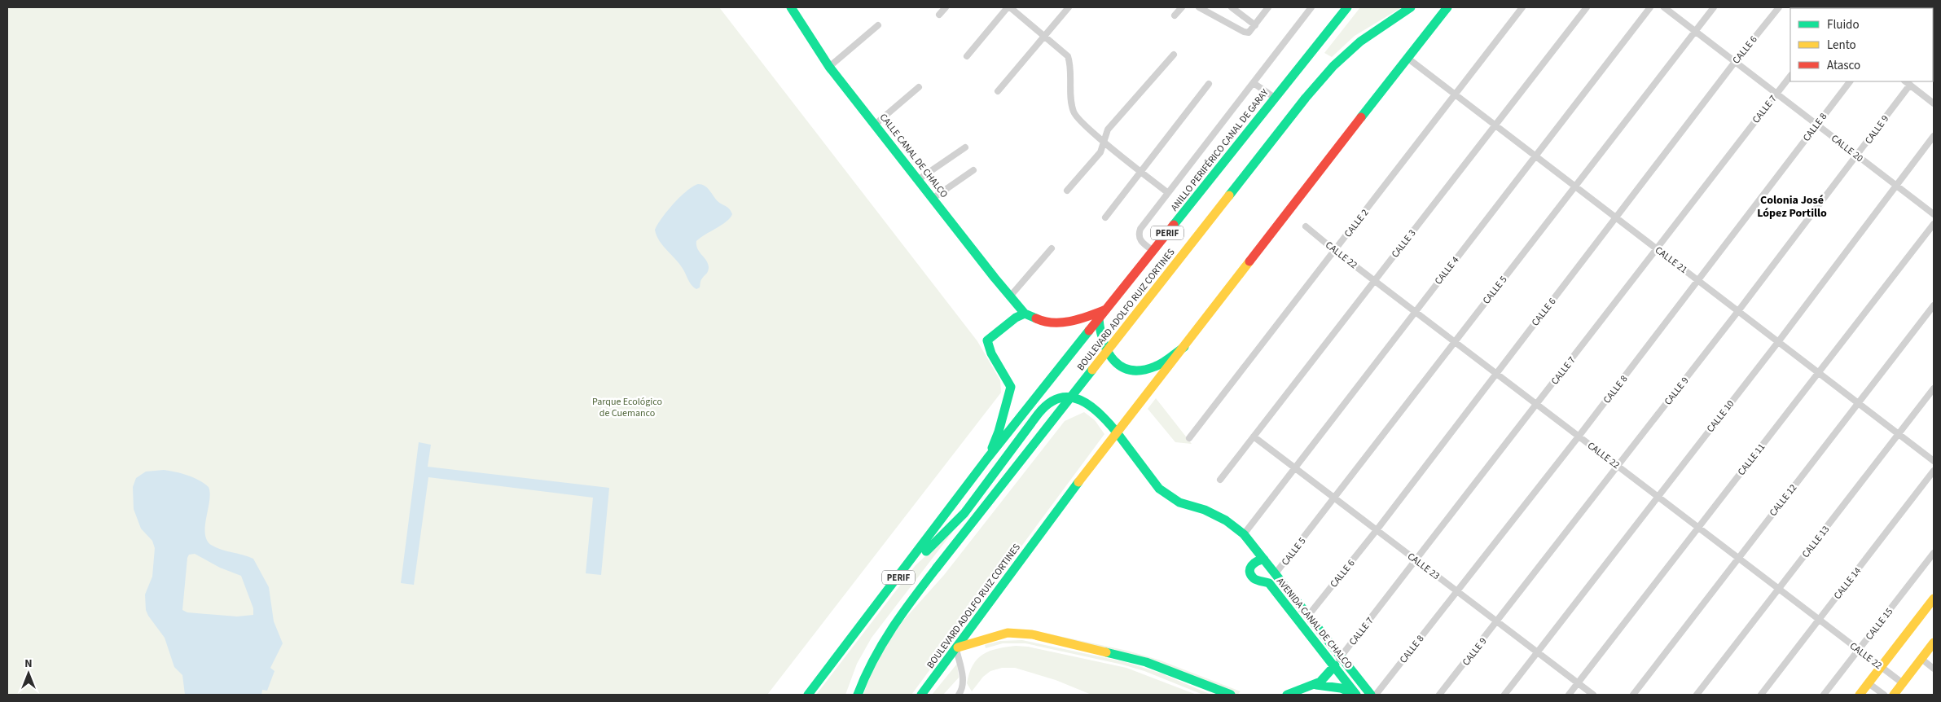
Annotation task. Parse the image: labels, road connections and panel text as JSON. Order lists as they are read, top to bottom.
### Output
{
  "streets": {
    "main road": [
      "ANILLO PERIFÉRICO CANAL DE GARAY",
      "CALLE CANAL DE CHALCO",
      "PERIF",
      "BOULEVARD ADOLFO RUIZ CORTINES",
      "AVENIDA CANAL DE CHALCO"
    ],
    "street": [
      "CALLE 6",
      "CALLE 7",
      "CALLE 8",
      "CALLE 9",
      "CALLE 20",
      "CALLE 2",
      "CALLE 3",
      "CALLE 22",
      "CALLE 21",
      "CALLE 4",
      "CALLE 5",
      "CALLE 10",
      "CALLE 11",
      "CALLE 12",
      "CALLE 13",
      "CALLE 23",
      "CALLE 14",
      "CALLE 15"
    ]
  },
  "crossings": [
    ["CALLE 6", "CALLE 20"],
    ["CALLE 6", "CALLE 22"],
    ["CALLE 6", "CALLE 21"],
    ["CALLE 6", "CALLE 23"],
    ["CALLE 6", "AVENIDA CANAL DE CHALCO"],
    ["CALLE 7", "CALLE 20"],
    ["CALLE 7", "CALLE 22"],
    ["CALLE 7", "CALLE 21"],
    ["CALLE 7", "CALLE 23"],
    ["CALLE 7", "AVENIDA CANAL DE CHALCO"],
    ["CALLE 8", "CALLE 20"],
    ["CALLE 8", "CALLE 22"],
    ["CALLE 8", "CALLE 21"],
    ["CALLE 8", "CALLE 23"],
    ["CALLE 9", "CALLE 20"],
    ["CALLE 9", "CALLE 22"],
    ["CALLE 9", "CALLE 21"],
    ["CALLE 9", "CALLE 23"],
    ["CALLE 20", "CALLE 5"],
    ["CALLE 20", "CALLE 10"],
    ["ANILLO PERIFÉRICO CANAL DE GARAY", "CALLE CANAL DE CHALCO"],
    ["ANILLO PERIFÉRICO CANAL DE GARAY", "PERIF"],
    ["CALLE 2", "CALLE 22"],
    ["CALLE 2", "CALLE 21"],
    ["PERIF", "AVENIDA CANAL DE CHALCO"],
    ["CALLE 3", "CALLE 22"],
    ["CALLE 3", "CALLE 21"],
    ["CALLE 3", "CALLE 23"],
    ["CALLE 22", "CALLE 4"],
    ["CALLE 22", "CALLE 5"],
    ["CALLE 22", "CALLE 10"],
    ["CALLE 22", "CALLE 11"],
    ["CALLE 22", "CALLE 12"],
    ["CALLE 22", "CALLE 13"],
    ["CALLE 22", "CALLE 14"],
    ["CALLE 22", "CALLE 15"],
    ["CALLE 21", "CALLE 4"],
    ["CALLE 21", "CALLE 5"],
    ["CALLE 21", "CALLE 10"],
    ["CALLE 21", "CALLE 11"],
    ["CALLE 21", "CALLE 12"],
    ["CALLE 21", "CALLE 13"],
    ["CALLE 4", "CALLE 23"],
    ["CALLE 4", "AVENIDA CANAL DE CHALCO"],
    ["CALLE 5", "CALLE 23"],
    ["CALLE 5", "AVENIDA CANAL DE CHALCO"],
    ["BOULEVARD ADOLFO RUIZ CORTINES", "AVENIDA CANAL DE CHALCO"],
    ["CALLE 10", "CALLE 23"],
    ["CALLE 11", "CALLE 23"]
  ],
  "districts": ["Colonia José López Portillo"],
  "parks": ["Parque Ecológico de Cuemanco"],
  "legend": ["Fluido", "Lento", "Atasco"],
  "north": "top"
}
